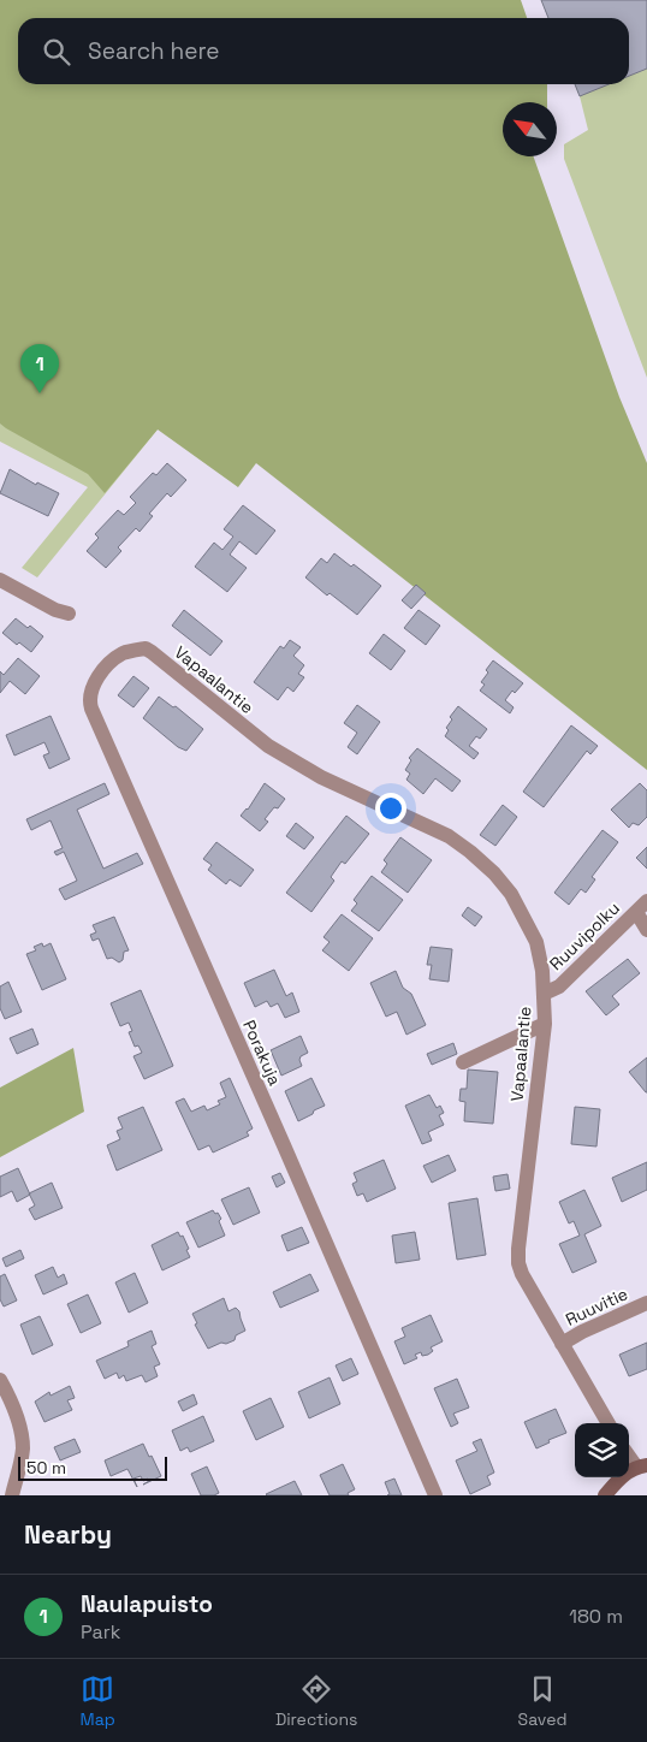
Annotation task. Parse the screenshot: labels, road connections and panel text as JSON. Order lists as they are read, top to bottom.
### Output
{
  "streets": {
    "street": [
      "Vapaalantie",
      "Ruuvipolku",
      "Porakuja",
      "Ruuvitie"
    ]
  },
  "crossings": [
    ["Vapaalantie", "Ruuvipolku"],
    ["Vapaalantie", "Porakuja"],
    ["Vapaalantie", "Ruuvitie"]
  ],
  "scale_bar": "50 m",
  "north": "top left",
  "page": {
    "search": "Search here",
    "pins": "1",
    "scale": "50 m",
    "heading": "Nearby",
    "list": [
      {
        "mark": "1",
        "name": "Naulapuisto",
        "note": "Park",
        "value": "180 m"
      }
    ],
    "nav": ["Map", "Directions", "Saved"]
  }
}
